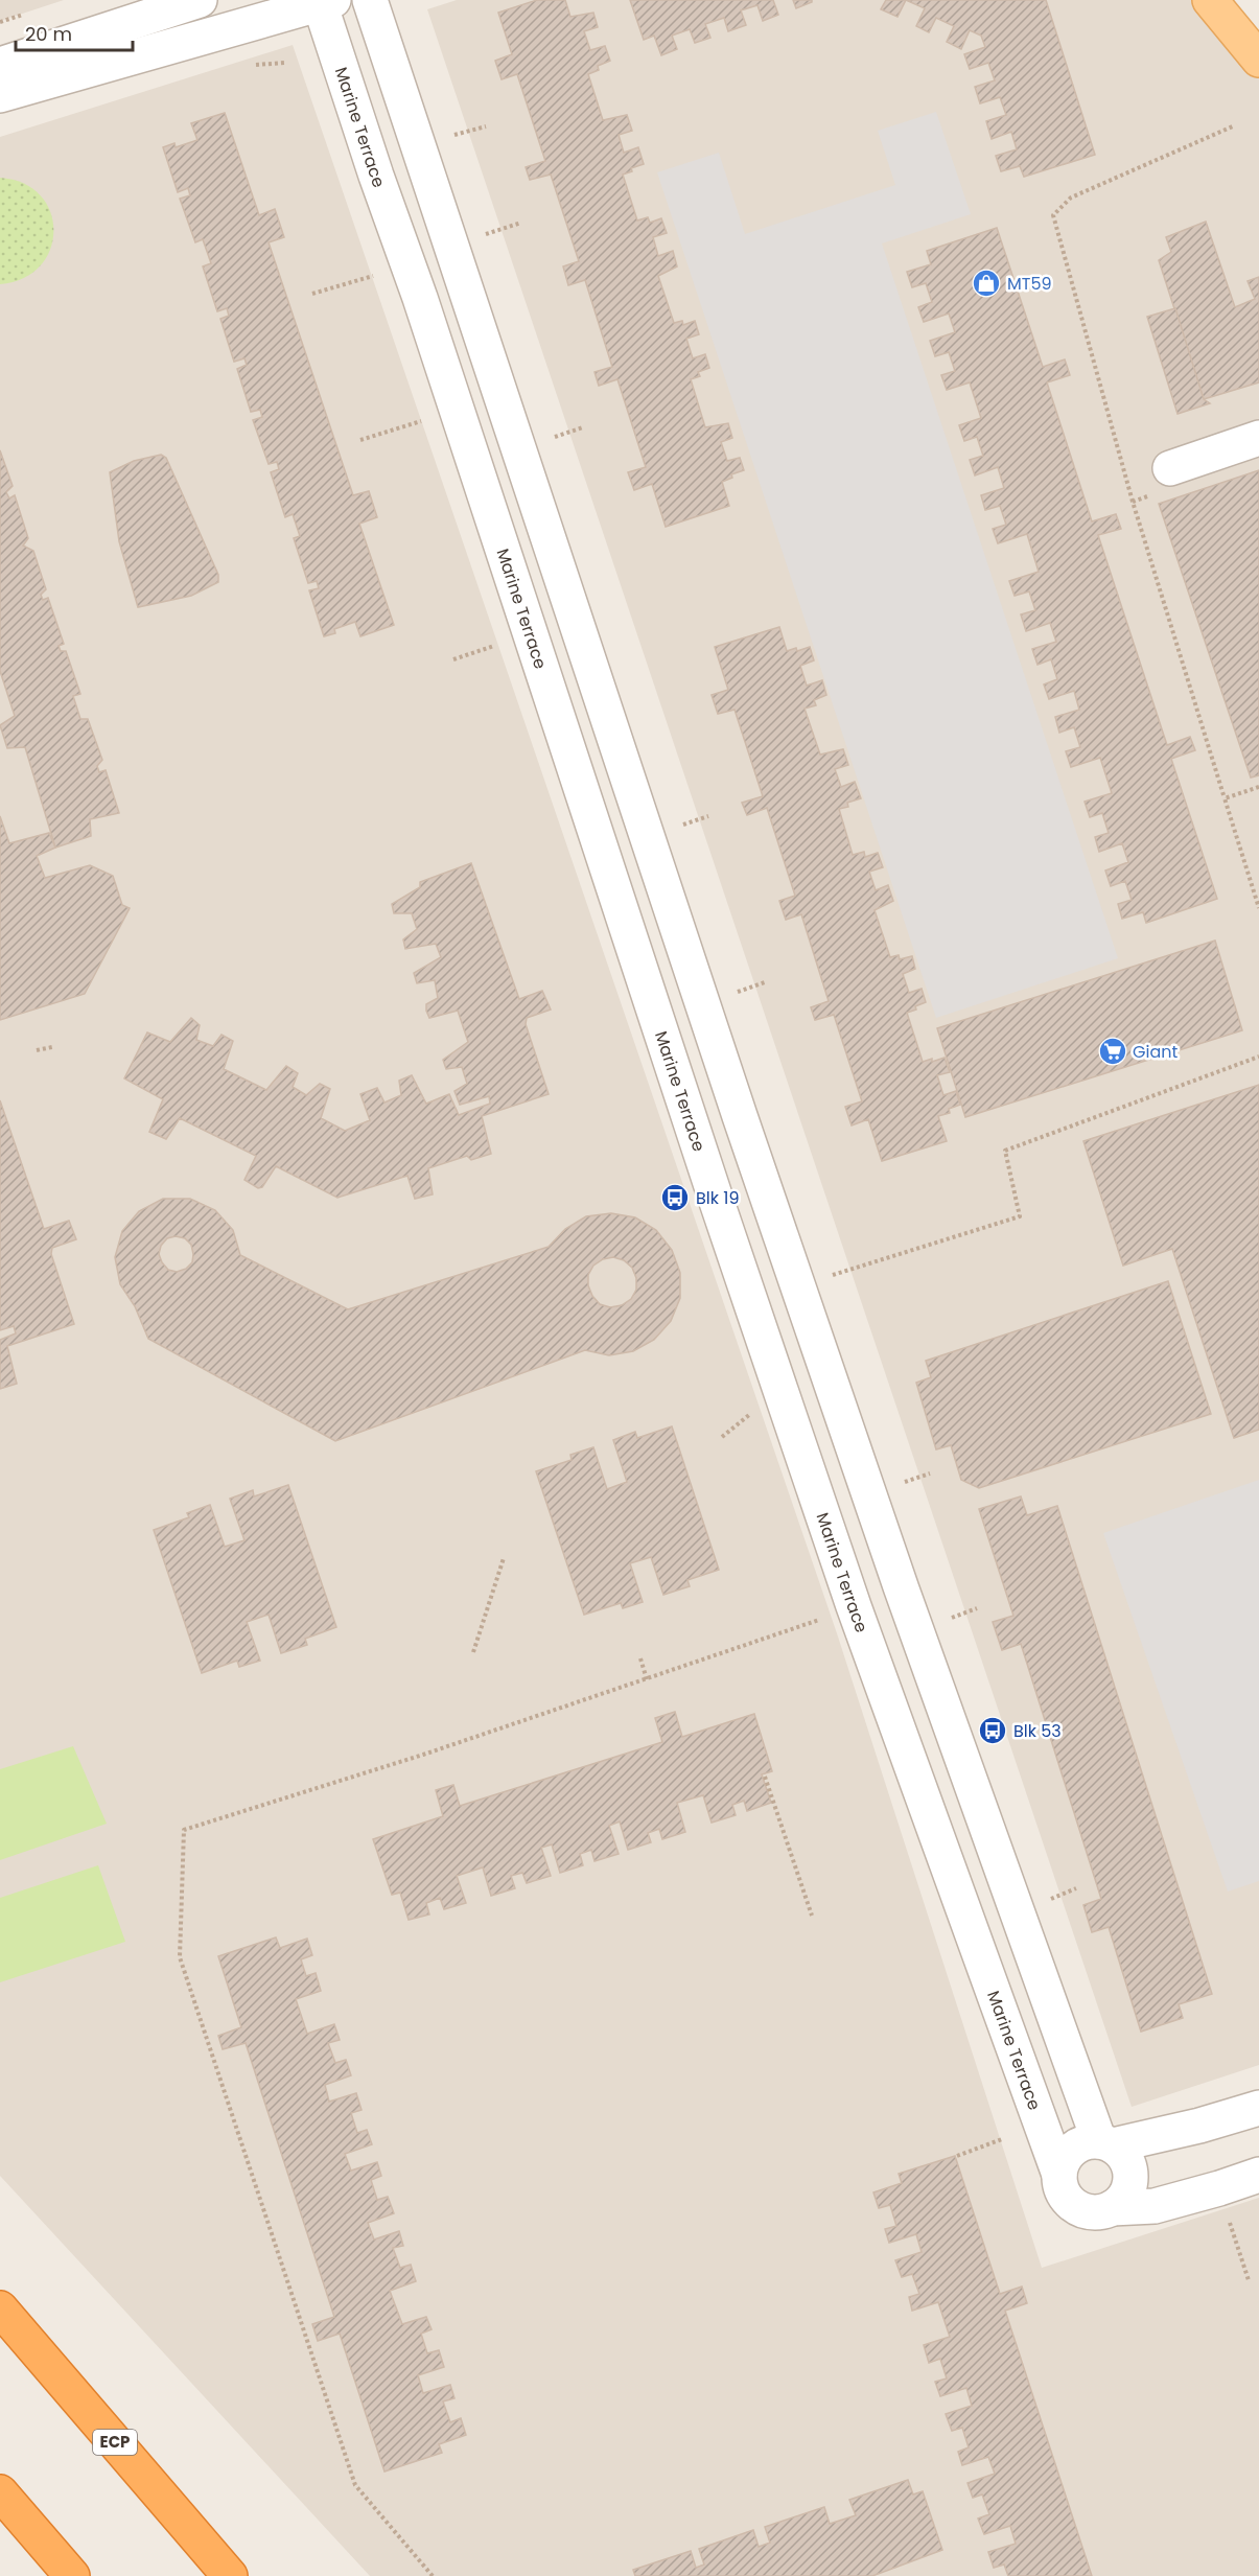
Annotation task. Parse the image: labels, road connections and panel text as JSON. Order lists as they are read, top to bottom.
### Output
{
  "streets": {
    "highway": ["ECP"],
    "street": ["Marine Terrace"]
  },
  "places": {
    "shop": ["MT59"],
    "supermarket": ["Giant"],
    "bus stop": ["Blk 19", "Blk 53"]
  },
  "scale_bar": "20 m"
}
